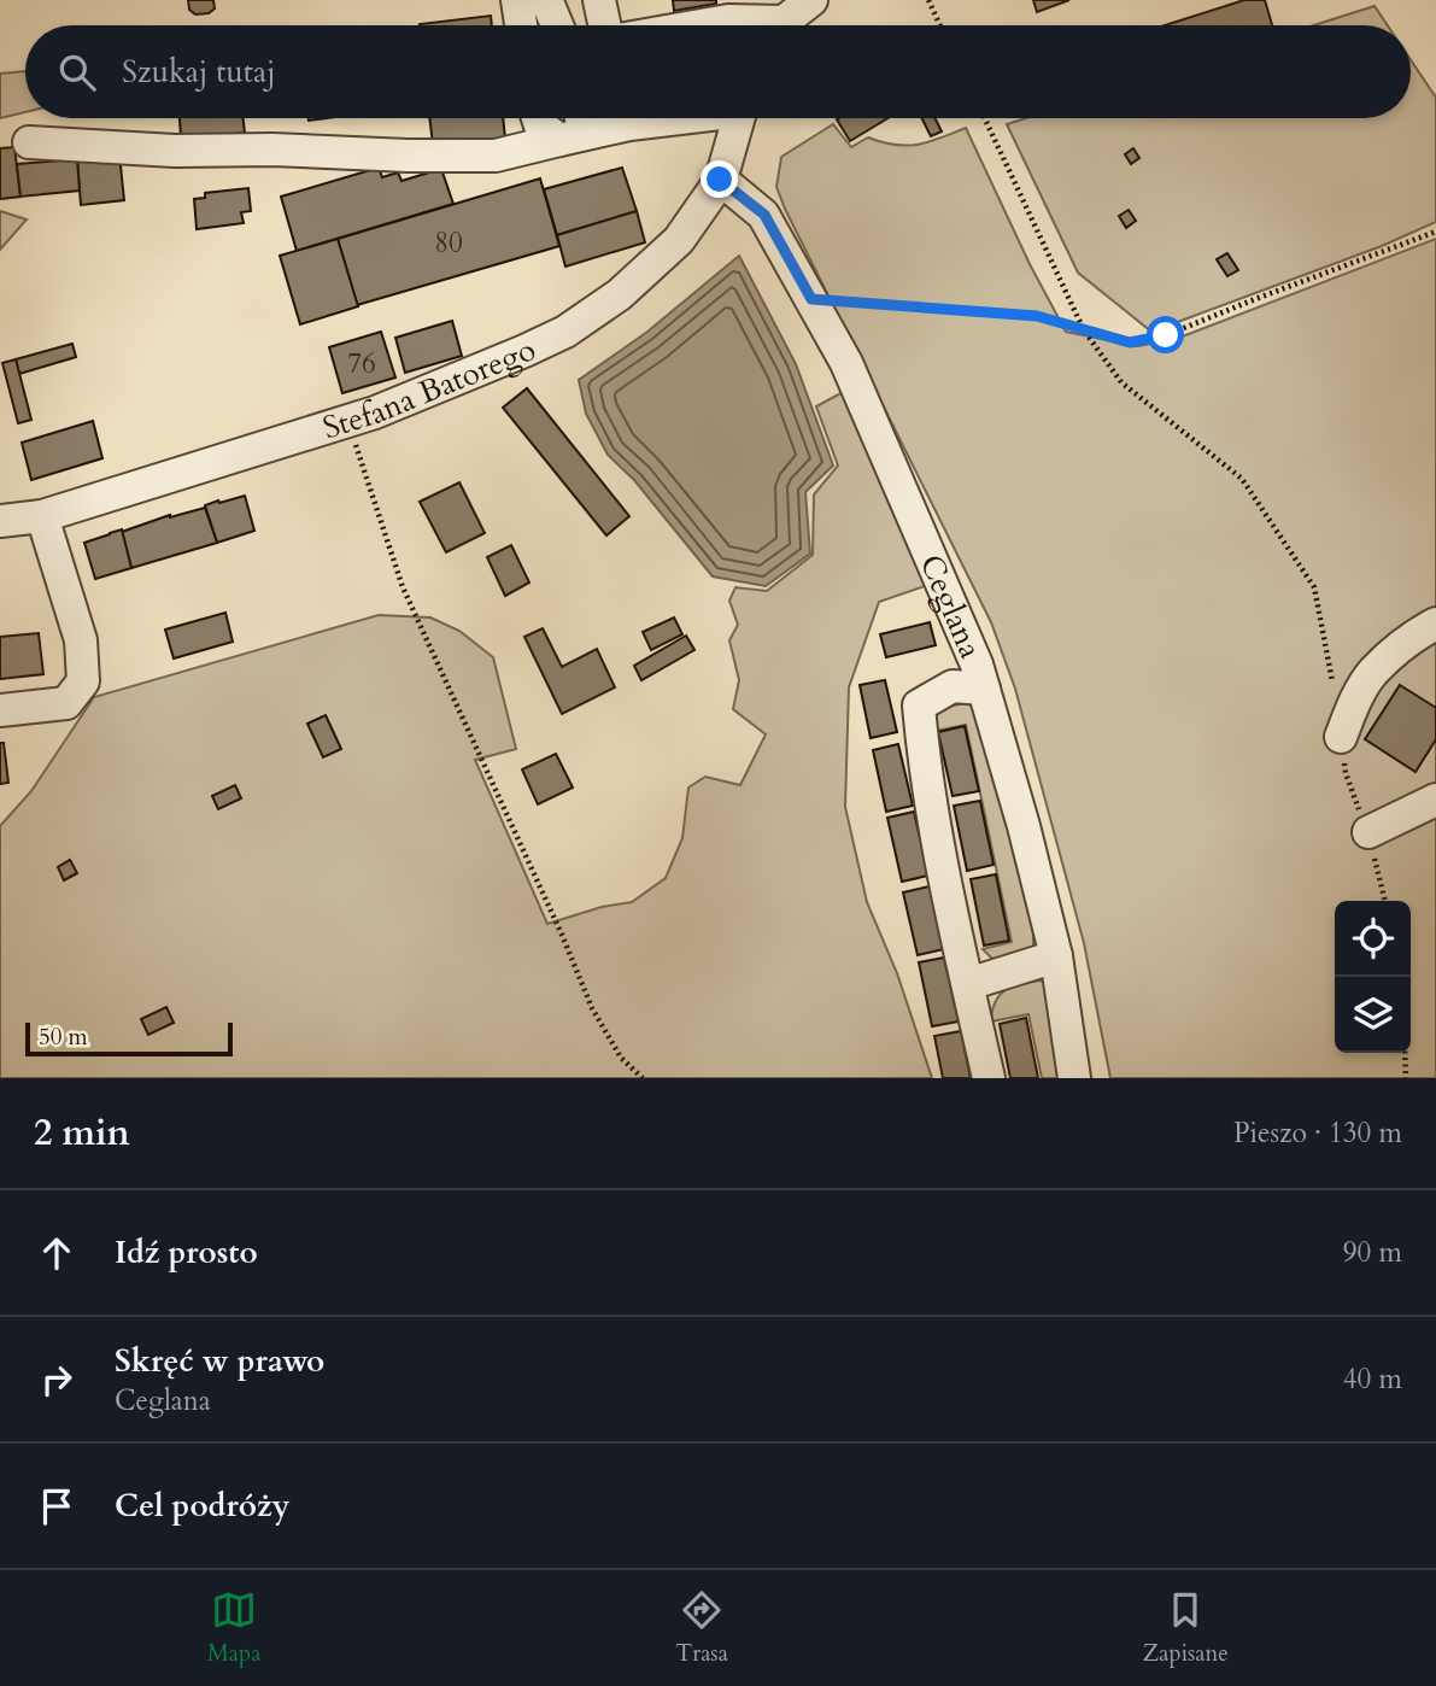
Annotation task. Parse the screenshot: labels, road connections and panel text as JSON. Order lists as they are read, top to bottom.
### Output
{
  "streets": {
    "street": ["Stefana Batorego", "Ceglana"]
  },
  "crossings": [
    ["Stefana Batorego", "Ceglana"]
  ],
  "house_numbers": ["80", "76"],
  "scale_bar": "50 m",
  "page": {
    "search": "Szukaj tutaj",
    "scale": "50 m",
    "heading": ["2 min", "Pieszo · 130 m"],
    "list": [
      ["Idź prosto", "90 m"],
      ["Skręć w prawo", "Ceglana", "40 m"],
      "Cel podróży"
    ],
    "nav": ["Mapa", "Trasa", "Zapisane"]
  }
}
